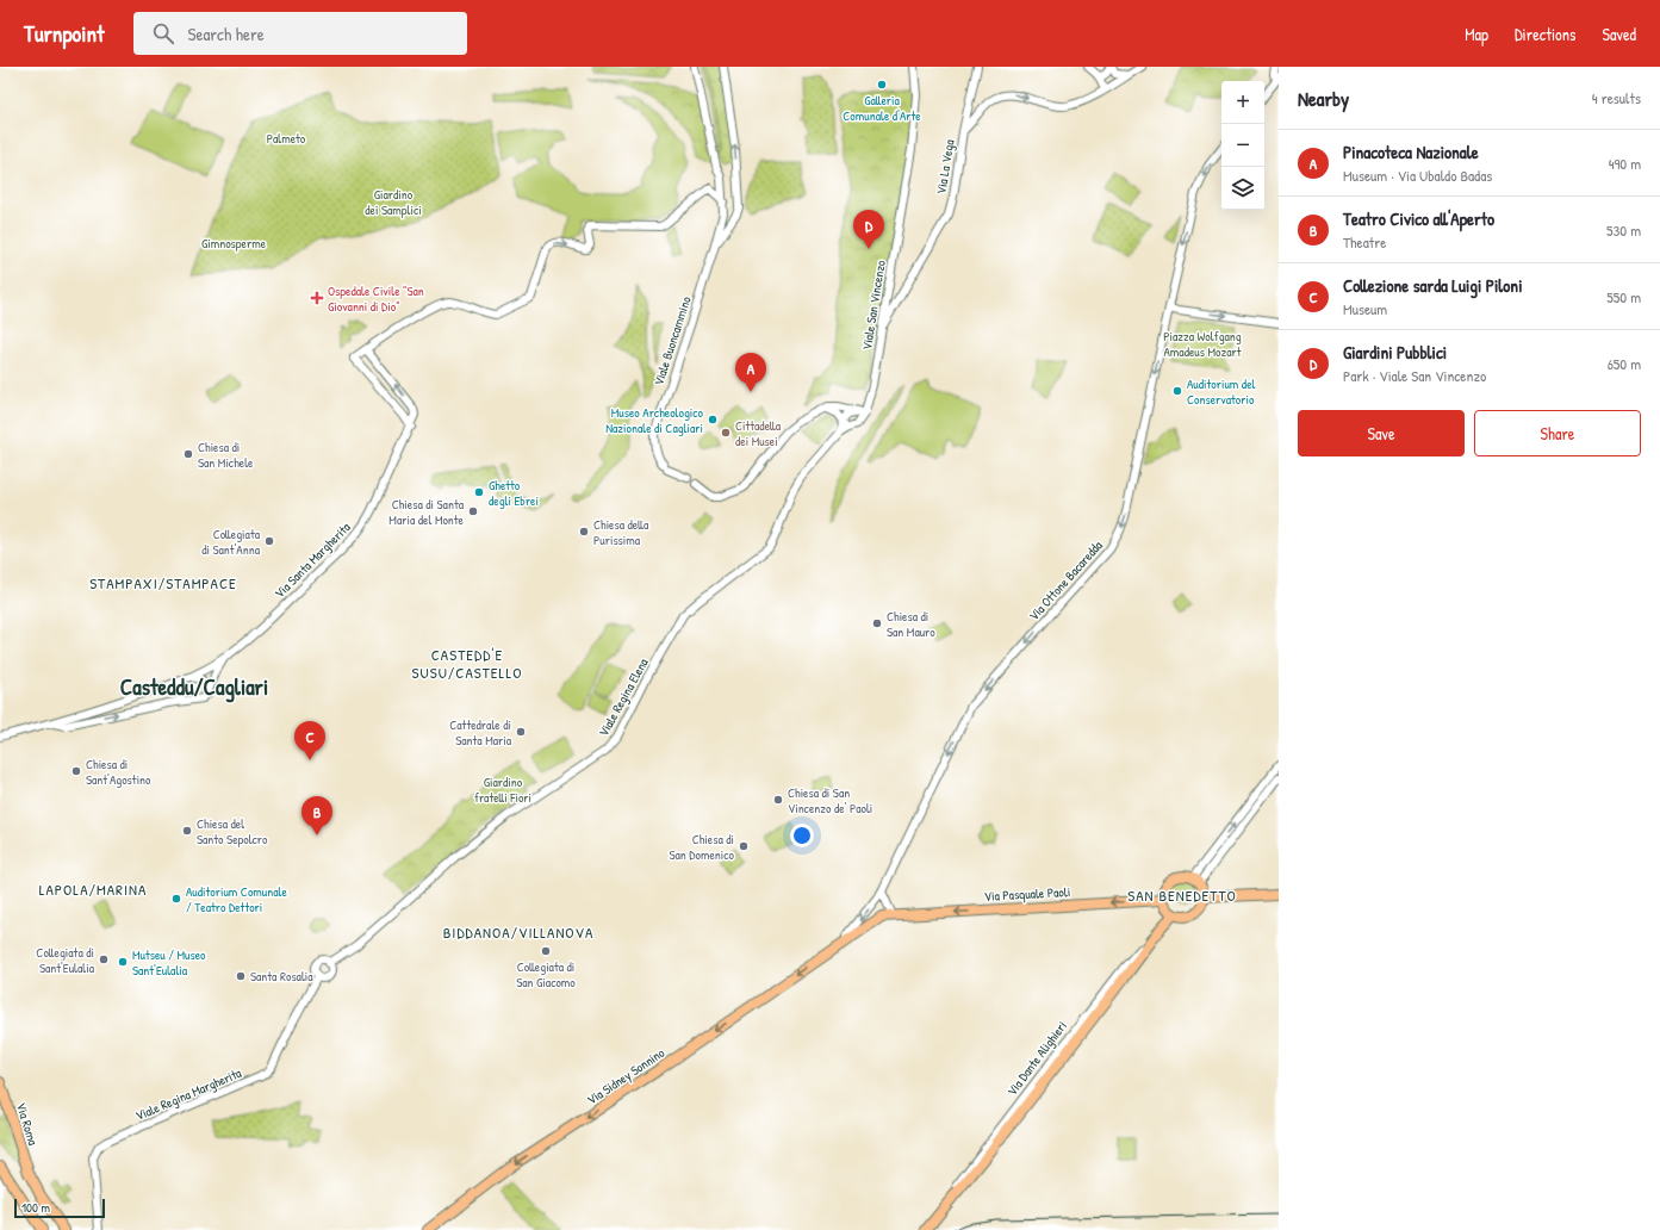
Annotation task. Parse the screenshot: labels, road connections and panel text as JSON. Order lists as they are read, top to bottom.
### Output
{
  "streets": {
    "main road": [
      "Via Pasquale Paoli",
      "Via Dante Alighieri",
      "Via Sidney Sonnino",
      "Via Roma"
    ],
    "street": [
      "Via La Vega",
      "Viale San Vincenzo",
      "Viale Buoncammino",
      "Via Santa Margherita",
      "Via Ottone Bacaredda",
      "Viale Regina Elena",
      "Viale Regina Margherita"
    ]
  },
  "crossings": [
    ["Via La Vega", "Viale San Vincenzo"],
    ["Via Ottone Bacaredda", "Via Pasquale Paoli"],
    ["Via Ottone Bacaredda", "Via Sidney Sonnino"],
    ["Viale Regina Elena", "Viale Regina Margherita"],
    ["Via Pasquale Paoli", "Via Dante Alighieri"],
    ["Via Pasquale Paoli", "Via Sidney Sonnino"]
  ],
  "one_way": ["Via Ottone Bacaredda", "Via Pasquale Paoli", "Via Sidney Sonnino"],
  "districts": [
    "STAMPAXI/STAMPACE",
    "CASTEDD'E SUSU/CASTELLO",
    "Casteddu/Cagliari",
    "LAPOLA/MARINA",
    "SAN BENEDETTO",
    "BIDDANOA/VILLANOVA"
  ],
  "parks": [
    "Palmeto",
    "Giardino dei Samplici",
    "Gimnosperme",
    "Piazza Wolfgang Amadeus Mozart",
    "Giardino fratelli Fiori"
  ],
  "places": {
    "other": [
      "Galleria Comunale d'Arte",
      "Auditorium del Conservatorio",
      "Museo Archeologico Nazionale di Cagliari",
      "Cittadella dei Musei",
      "Chiesa di San Michele",
      "Ghetto degli Ebrei",
      "Chiesa di Santa Maria del Monte",
      "Chiesa della Purissima",
      "Collegiata di Sant'Anna",
      "Chiesa di San Mauro",
      "Cattedrale di Santa Maria",
      "Chiesa di Sant'Agostino",
      "Chiesa di San Vincenzo de' Paoli",
      "Chiesa del Santo Sepolcro",
      "Chiesa di San Domenico",
      "Auditorium Comunale / Teatro Dettori",
      "Collegiata di San Giacomo",
      "Collegiata di Sant'Eulalia",
      "Mutseu / Museo Sant'Eulalia",
      "Santa Rosalia"
    ],
    "health": ["Ospedale Civile \"San Giovanni di Dio\""]
  },
  "scale_bar": "100 m",
  "page": {
    "header": "Turnpoint",
    "search": "Search here",
    "nav": ["Map", "Directions", "Saved"],
    "heading": ["Nearby", "4 results"],
    "map_buttons": ["+", "−"],
    "list": [
      {
        "mark": "A",
        "name": "Pinacoteca Nazionale",
        "note": "Museum · Via Ubaldo Badas",
        "value": "490 m"
      },
      {
        "mark": "B",
        "name": "Teatro Civico all'Aperto",
        "note": "Theatre",
        "value": "530 m"
      },
      {
        "mark": "C",
        "name": "Collezione sarda Luigi Piloni",
        "note": "Museum",
        "value": "550 m"
      },
      {
        "mark": "D",
        "name": "Giardini Pubblici",
        "note": "Park · Viale San Vincenzo",
        "value": "650 m"
      }
    ],
    "pins": [
      "D",
      "A",
      "C",
      "B"
    ],
    "buttons": ["Save", "Share"],
    "scale": "100 m"
  }
}
